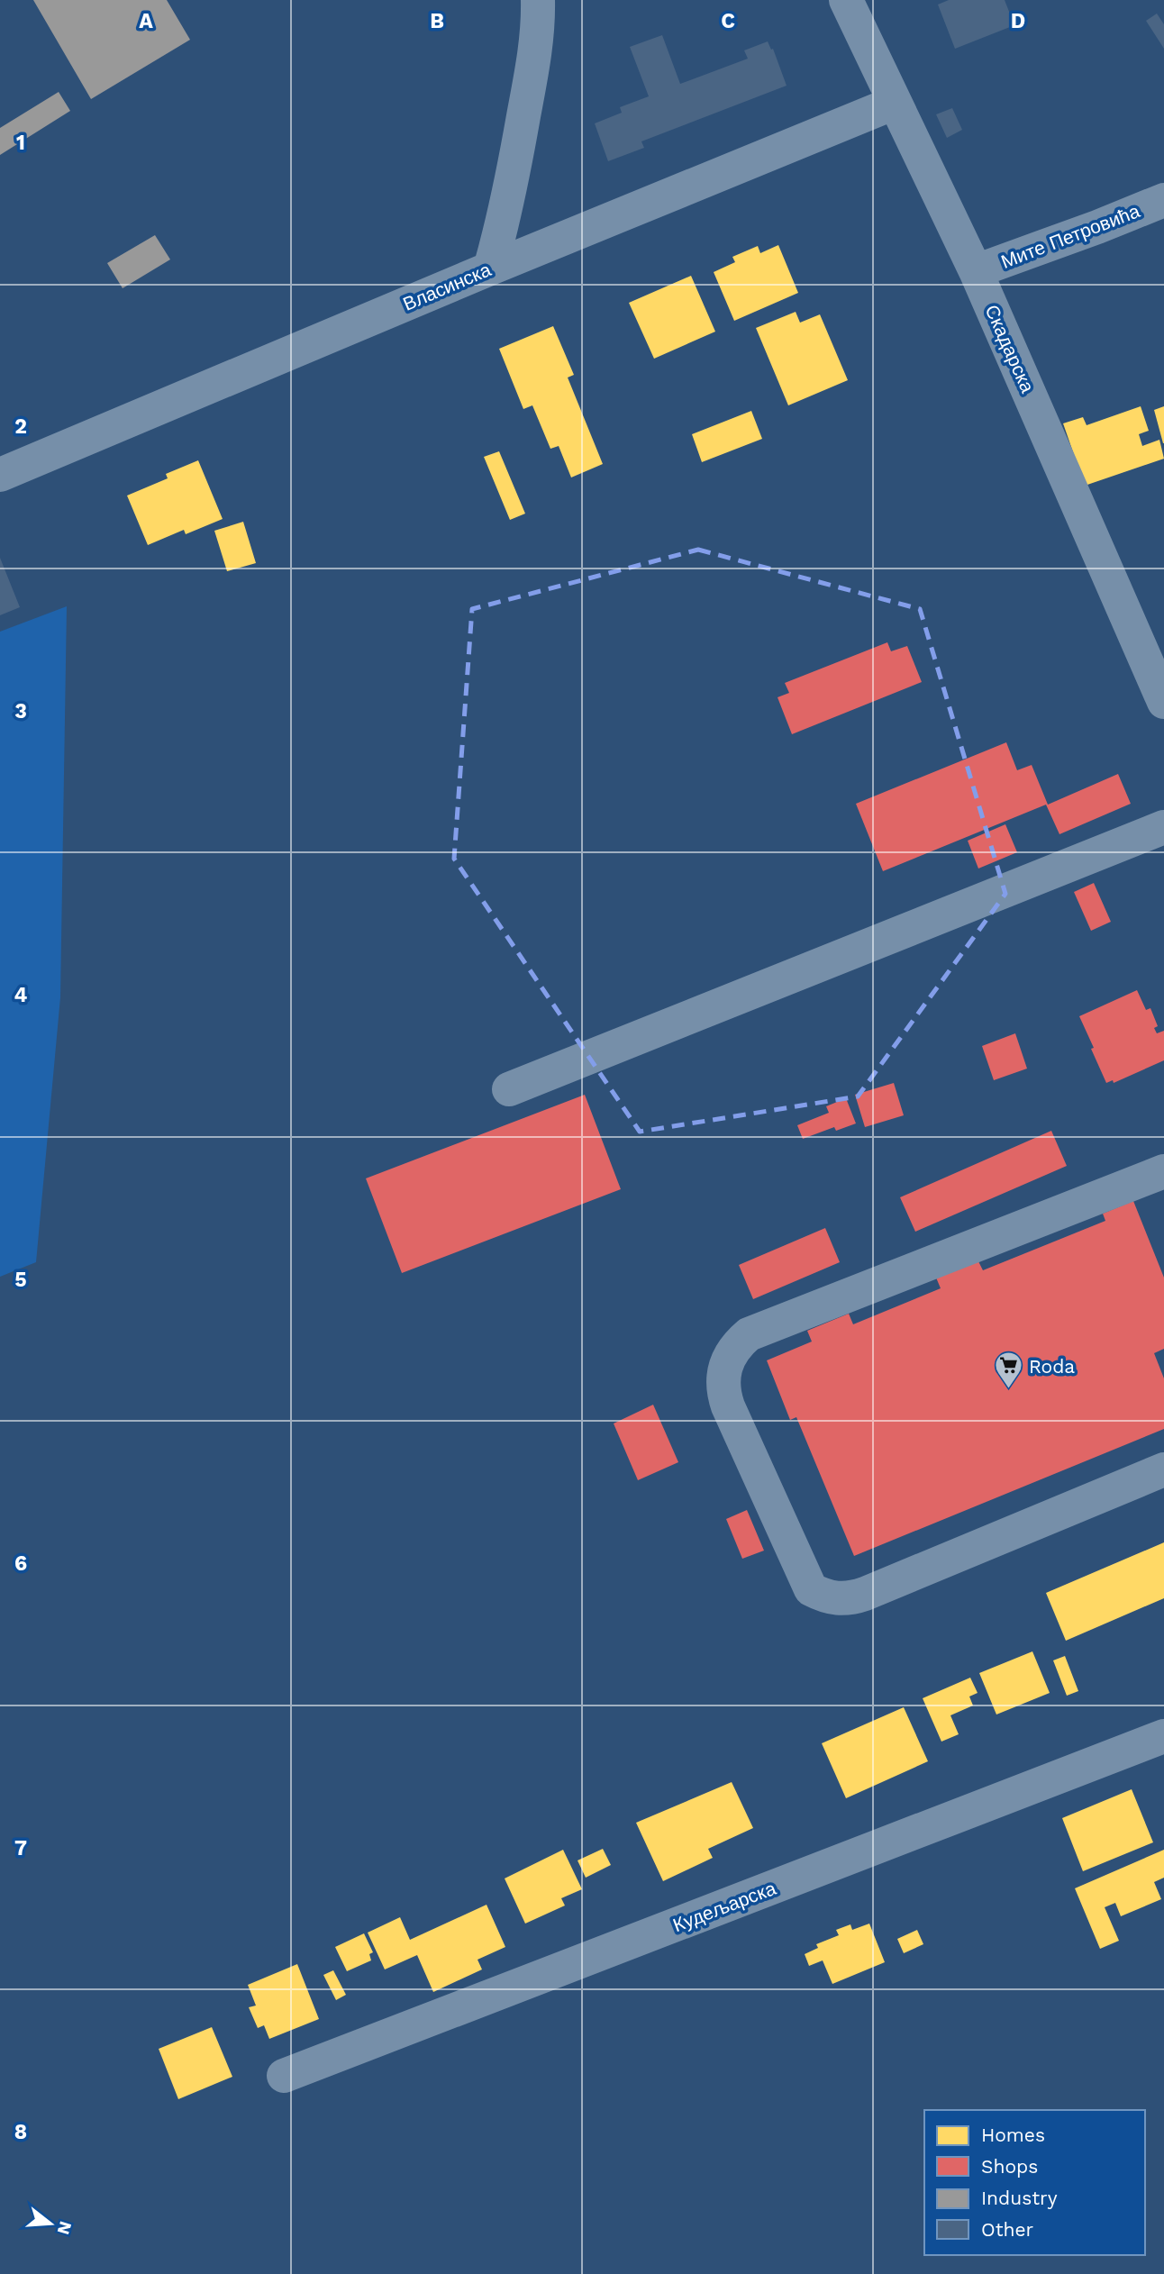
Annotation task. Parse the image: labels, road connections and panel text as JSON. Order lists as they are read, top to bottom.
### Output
{
  "streets": {
    "street": [
      "Мите Петровића",
      "Власинска",
      "Скадарска",
      "Кудељарска"
    ]
  },
  "crossings": [
    ["Мите Петровића", "Скадарска"],
    ["Власинска", "Скадарска"]
  ],
  "places": {
    "supermarket": ["Roda"]
  },
  "legend": [
    "Homes",
    "Shops",
    "Industry",
    "Other"
  ],
  "north": "right",
  "grid": {
    "columns": [
      "A",
      "B",
      "C",
      "D"
    ],
    "rows": [
      "1",
      "2",
      "3",
      "4",
      "5",
      "6",
      "7",
      "8"
    ]
  }
}
